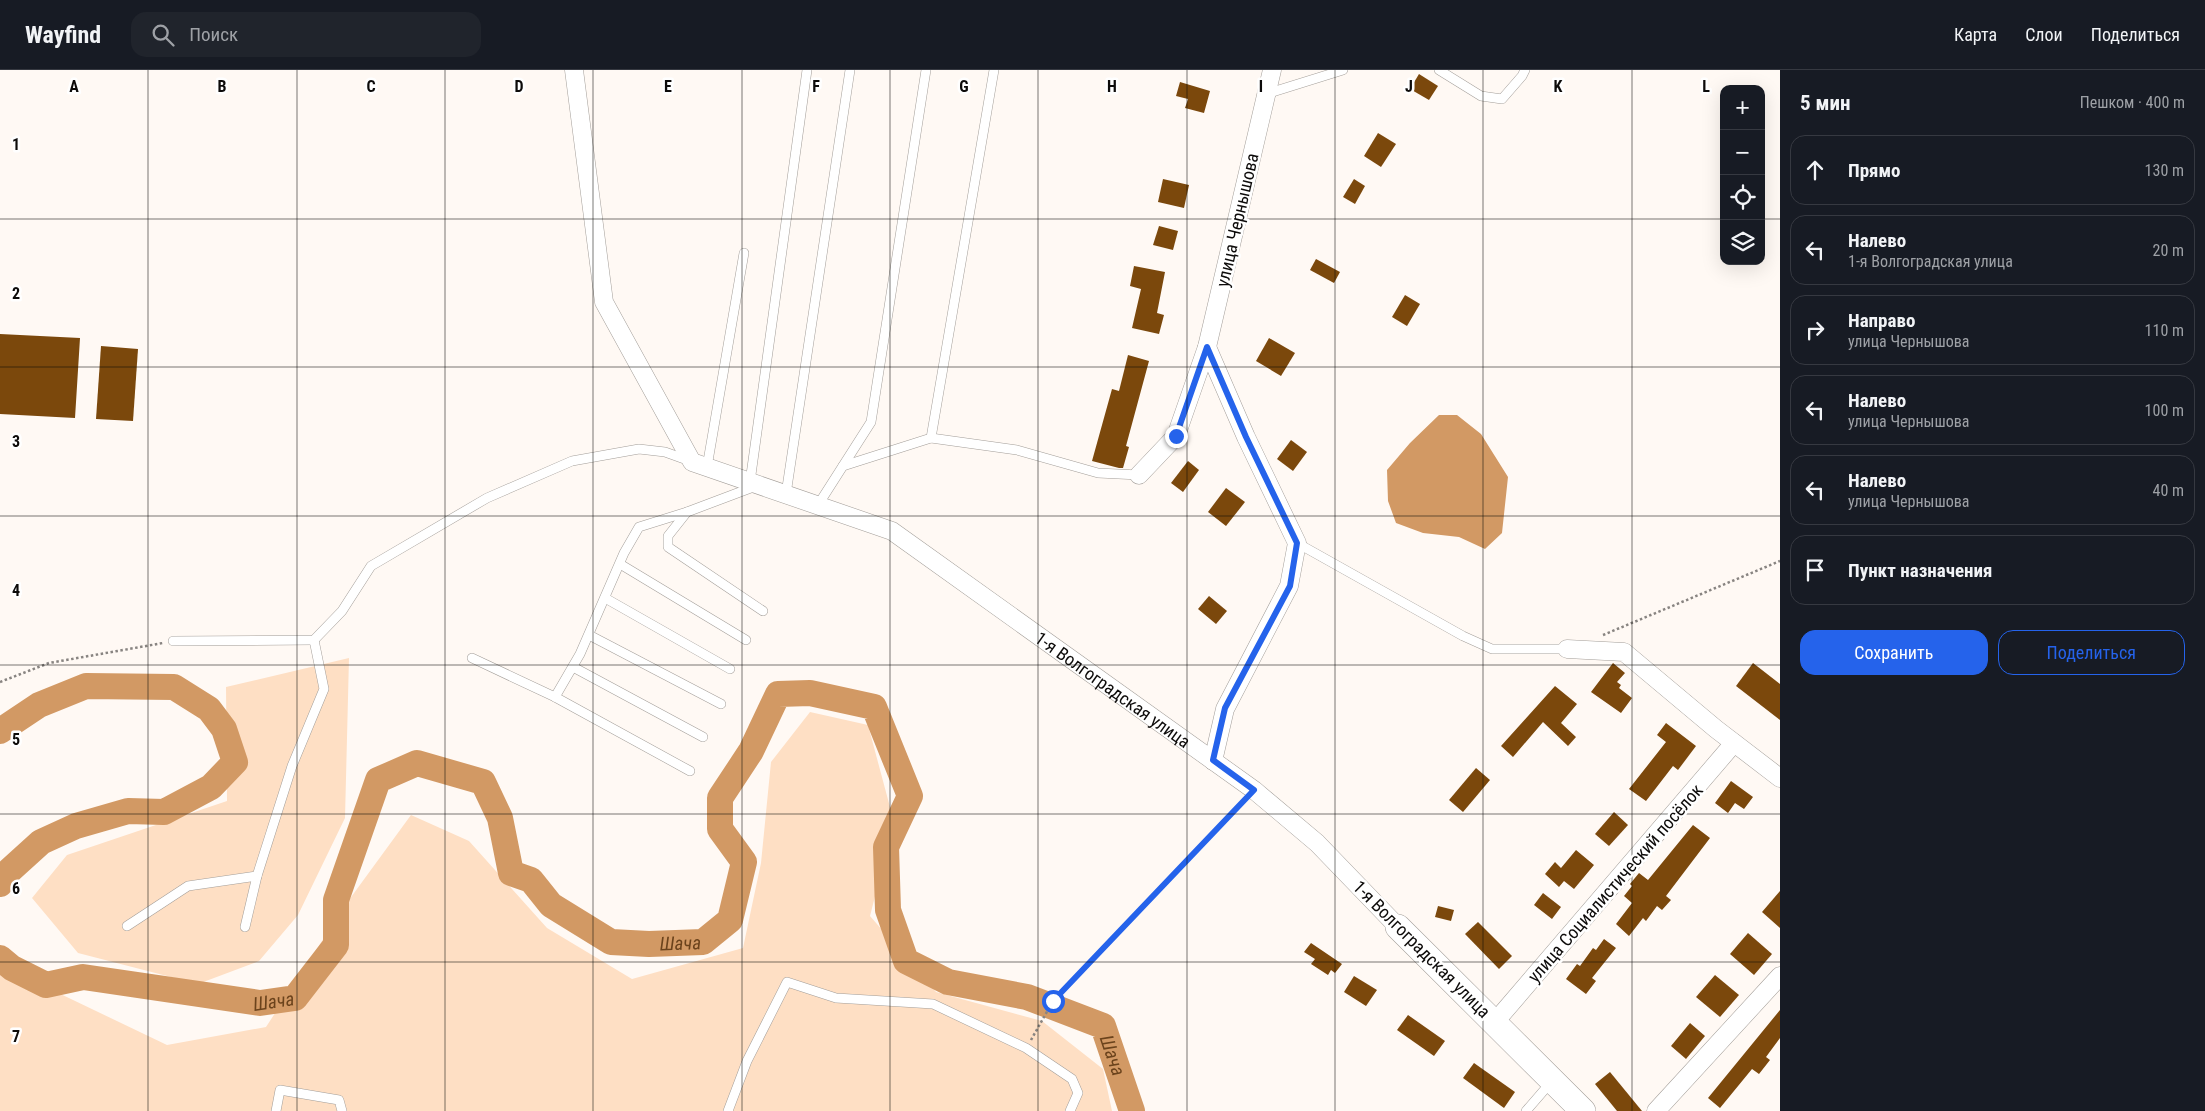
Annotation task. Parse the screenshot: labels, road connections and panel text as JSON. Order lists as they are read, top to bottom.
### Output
{
  "streets": {
    "street": ["улица Чернышова", "1-я Волгоградская улица", "улица Социалистический посёлок"]
  },
  "crossings": [
    ["1-я Волгоградская улица", "улица Социалистический посёлок"]
  ],
  "water": ["Шача"],
  "page": {
    "header": "Wayfind",
    "search": "Поиск",
    "nav": ["Карта", "Слои", "Поделиться"],
    "heading": ["5 мин", "Пешком · 400 m"],
    "map_buttons": ["+", "−"],
    "list": [
      ["Прямо", "130 m"],
      ["Налево", "1-я Волгоградская улица", "20 m"],
      ["Направо", "улица Чернышова", "110 m"],
      ["Налево", "улица Чернышова", "100 m"],
      ["Налево", "улица Чернышова", "40 m"],
      "Пункт назначения"
    ],
    "buttons": ["Сохранить", "Поделиться"]
  },
  "grid": {
    "columns": [
      "A",
      "B",
      "C",
      "D",
      "E",
      "F",
      "G",
      "H",
      "I",
      "J",
      "K",
      "L"
    ],
    "rows": [
      "1",
      "2",
      "3",
      "4",
      "5",
      "6",
      "7"
    ]
  }
}
